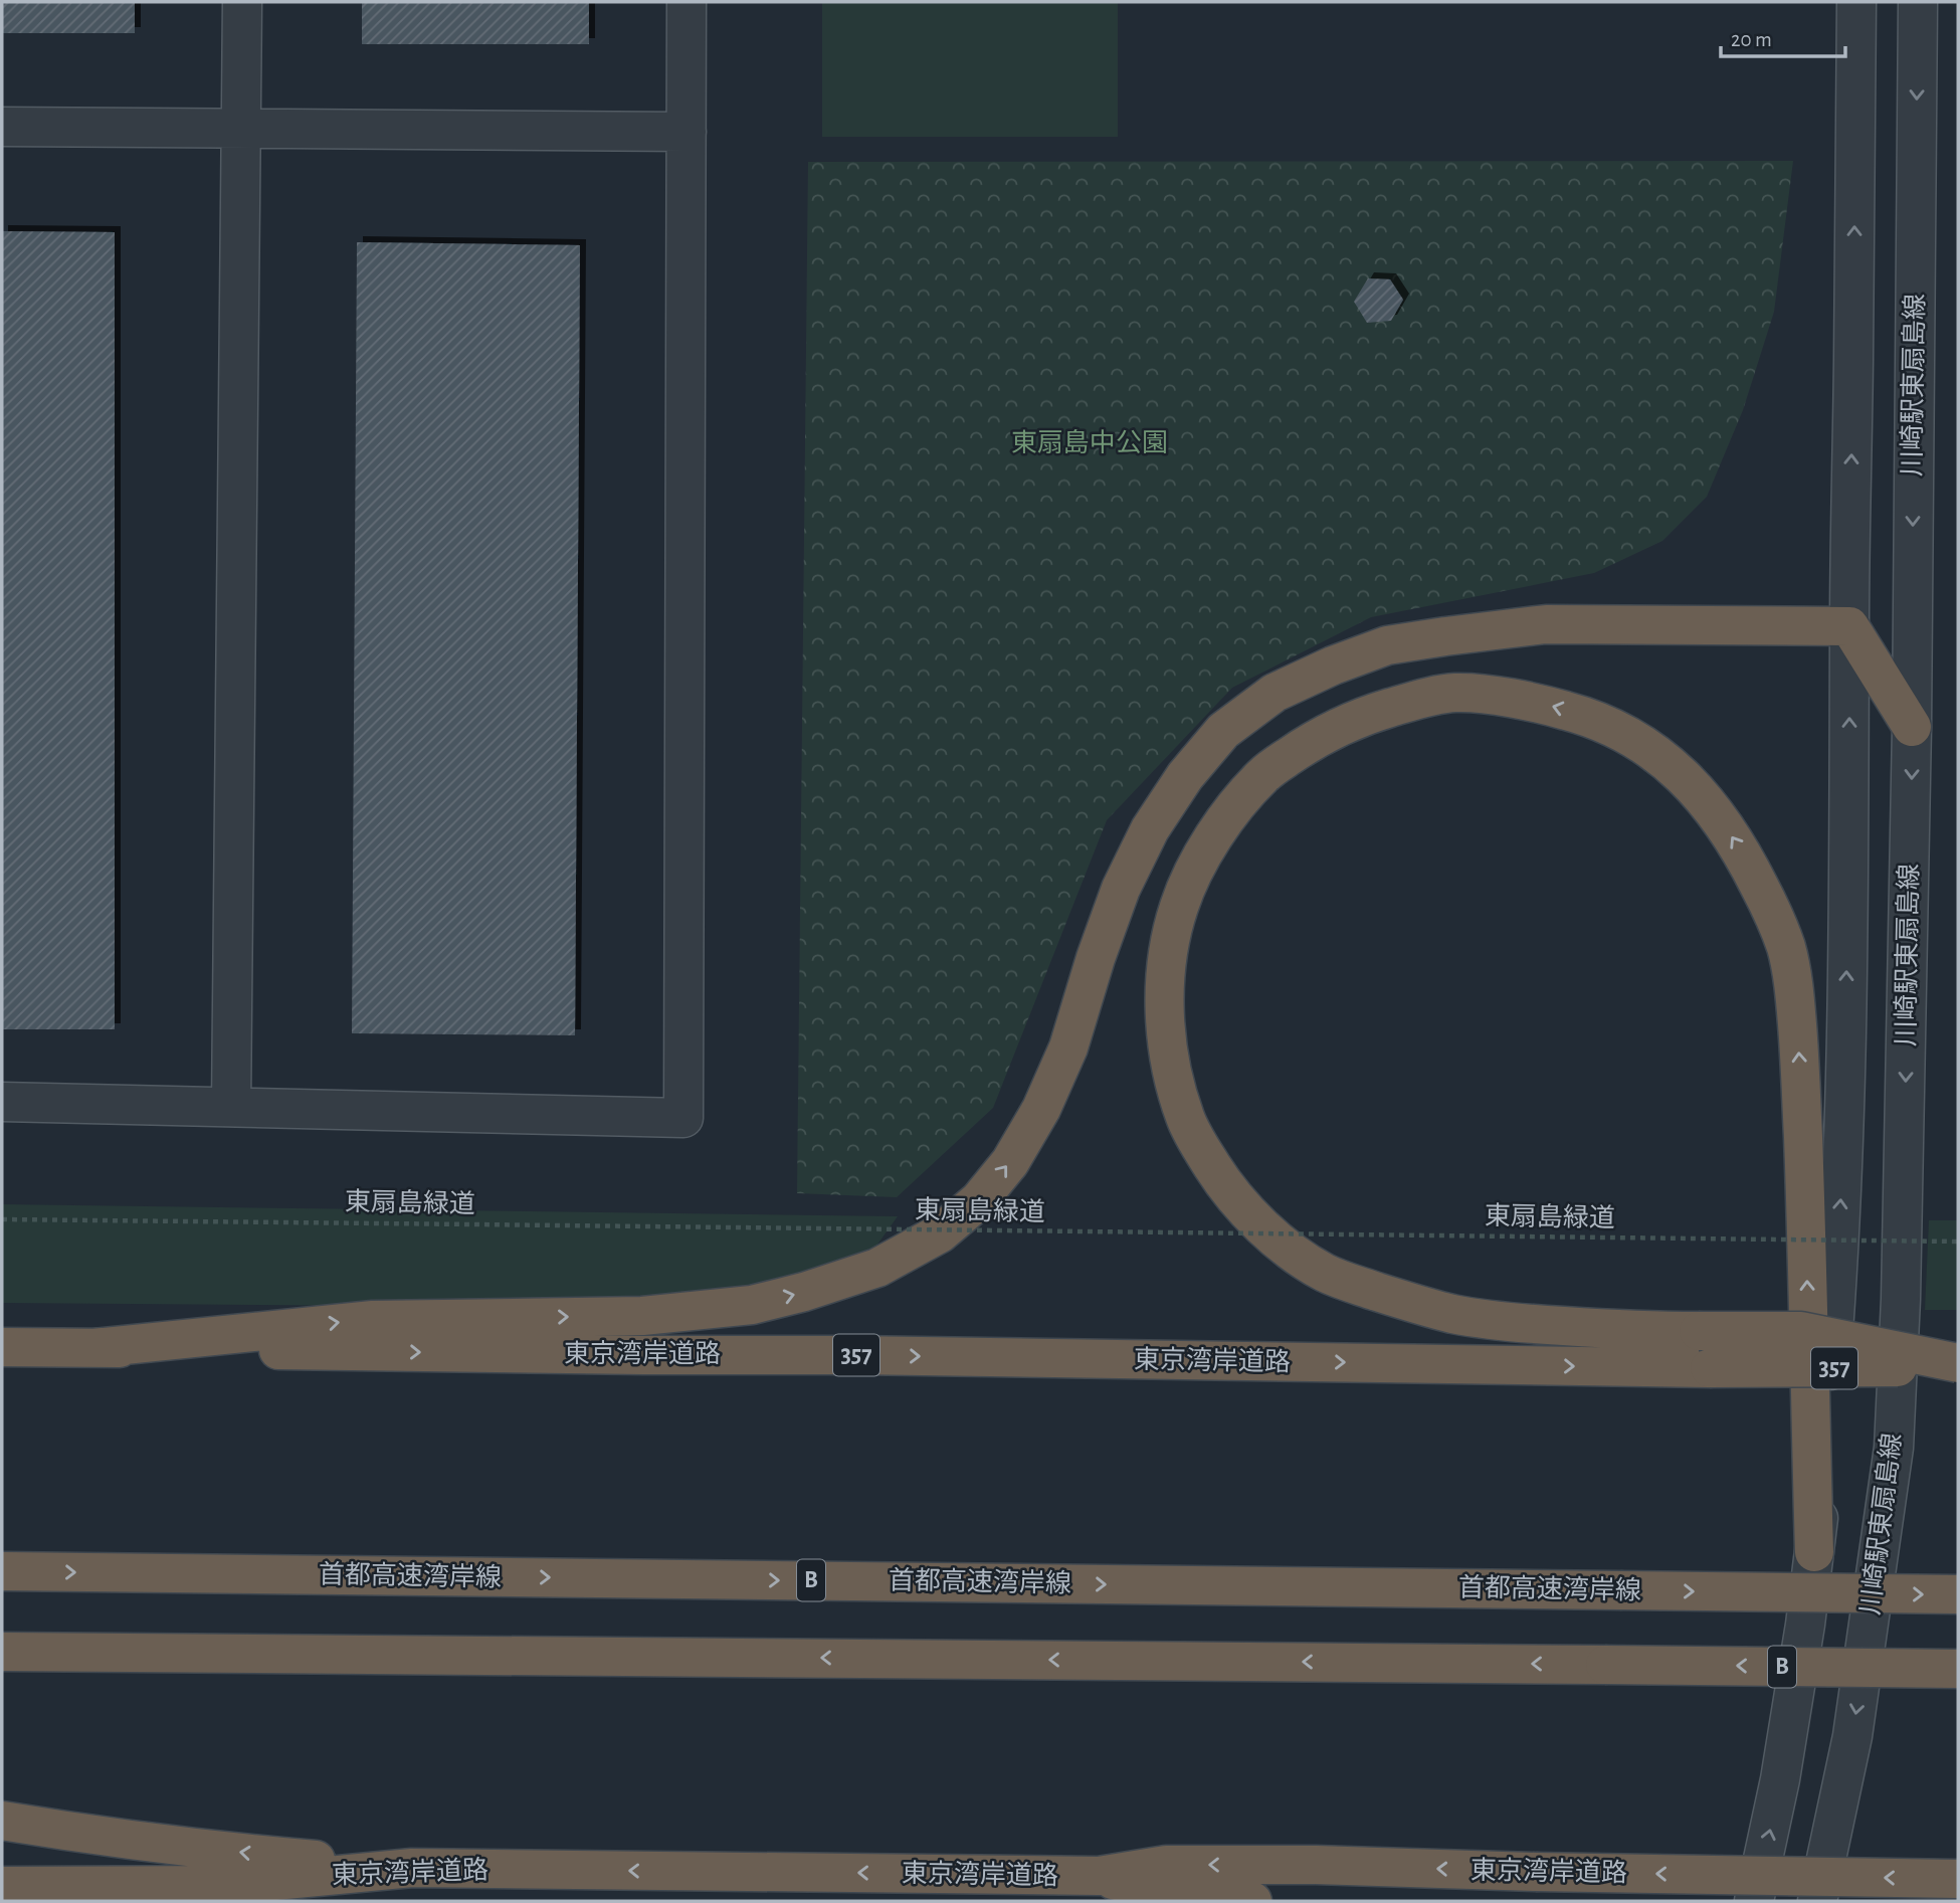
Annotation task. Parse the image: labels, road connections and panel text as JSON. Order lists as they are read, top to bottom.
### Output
{
  "streets": {
    "highway": [
      "東京湾岸道路",
      "357",
      "首都高速湾岸線",
      "B"
    ],
    "street": ["川崎駅東扇島線"],
    "path": ["東扇島緑道"]
  },
  "parks": ["東扇島中公園"],
  "scale_bar": "20 m"
}
